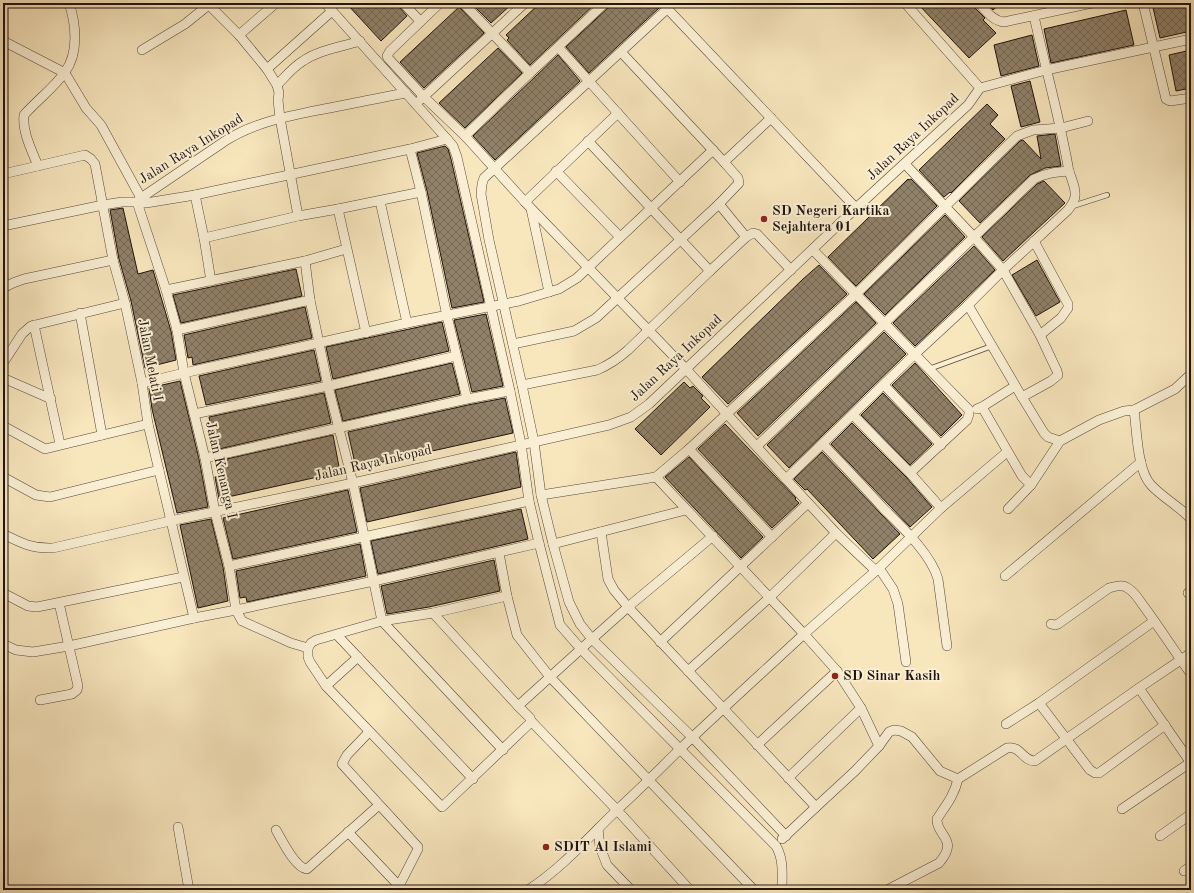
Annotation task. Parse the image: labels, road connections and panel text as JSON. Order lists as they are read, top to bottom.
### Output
{
  "streets": {
    "street": ["Jalan Raya Inkopad", "Jalan Melati I", "Jalan Kenanga I"]
  },
  "crossings": [
    ["Jalan Raya Inkopad", "Jalan Melati I"],
    ["Jalan Raya Inkopad", "Jalan Kenanga I"]
  ],
  "places": ["SD Negeri Kartika Sejahtera 01", "SD Sinar Kasih", "SDIT Al Islami"]
}
